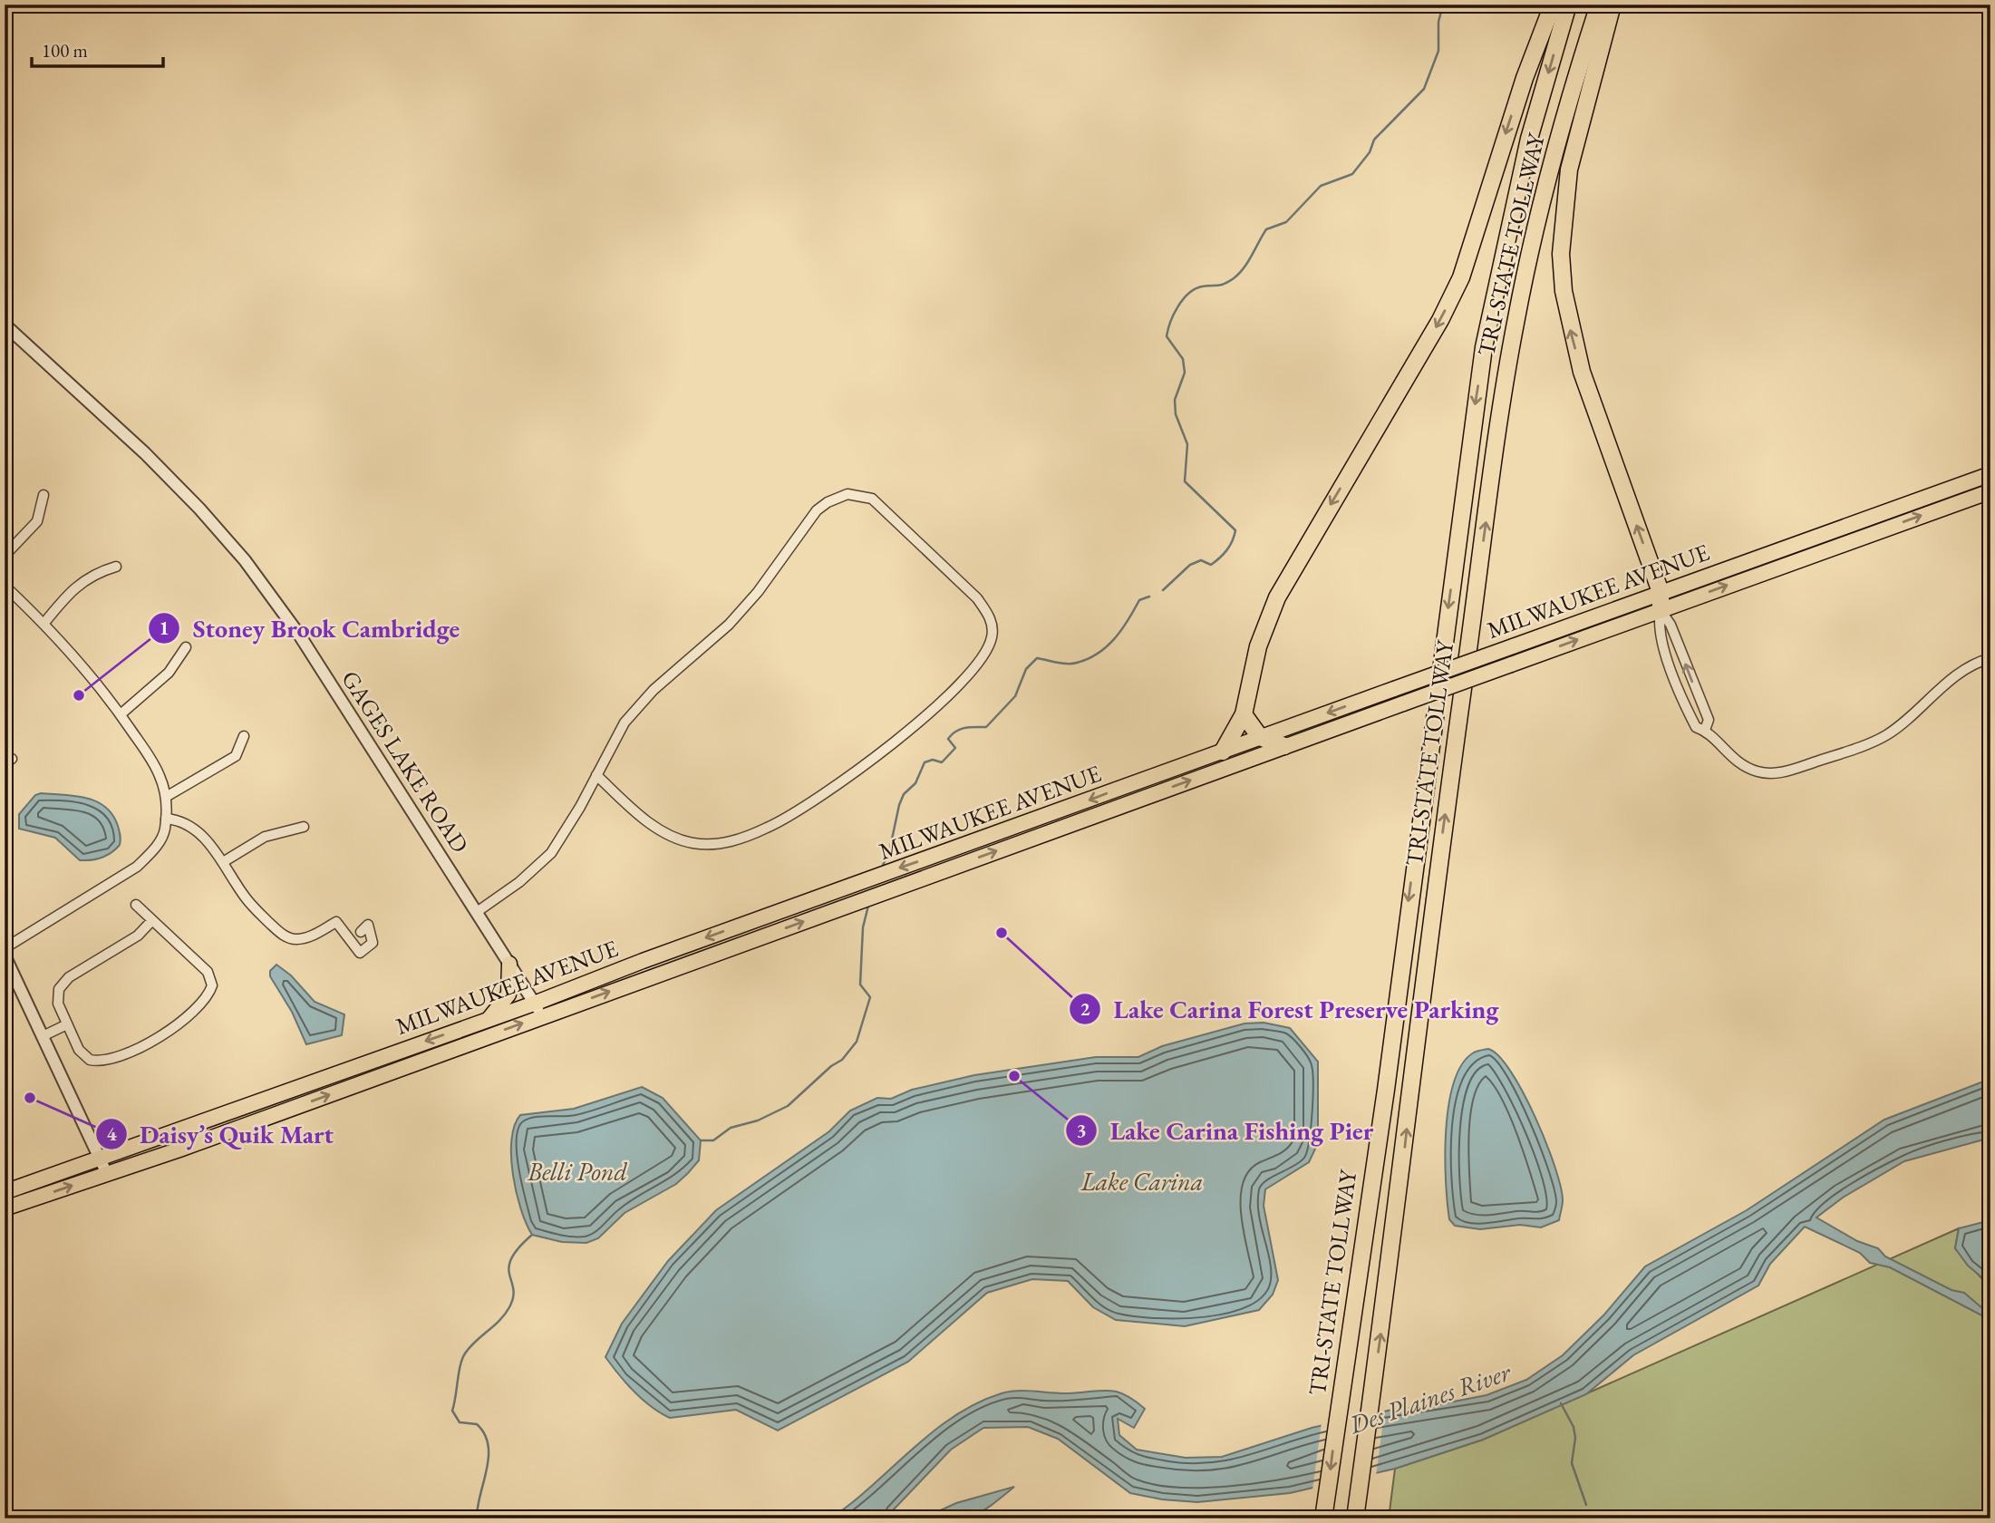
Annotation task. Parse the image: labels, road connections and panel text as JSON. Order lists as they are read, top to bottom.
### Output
{
  "streets": {
    "highway": ["TRI-STATE TOLLWAY"],
    "main road": ["MILWAUKEE AVENUE"],
    "street": ["GAGES LAKE ROAD"]
  },
  "crossings": [
    ["MILWAUKEE AVENUE", "GAGES LAKE ROAD"]
  ],
  "water": ["Belli Pond", "Lake Carina", "Des Plaines River"],
  "places": [
    "Stoney Brook Cambridge",
    "Lake Carina Forest Preserve Parking",
    "Lake Carina Fishing Pier",
    "Daisy’s Quik Mart"
  ],
  "scale_bar": "100 m"
}
